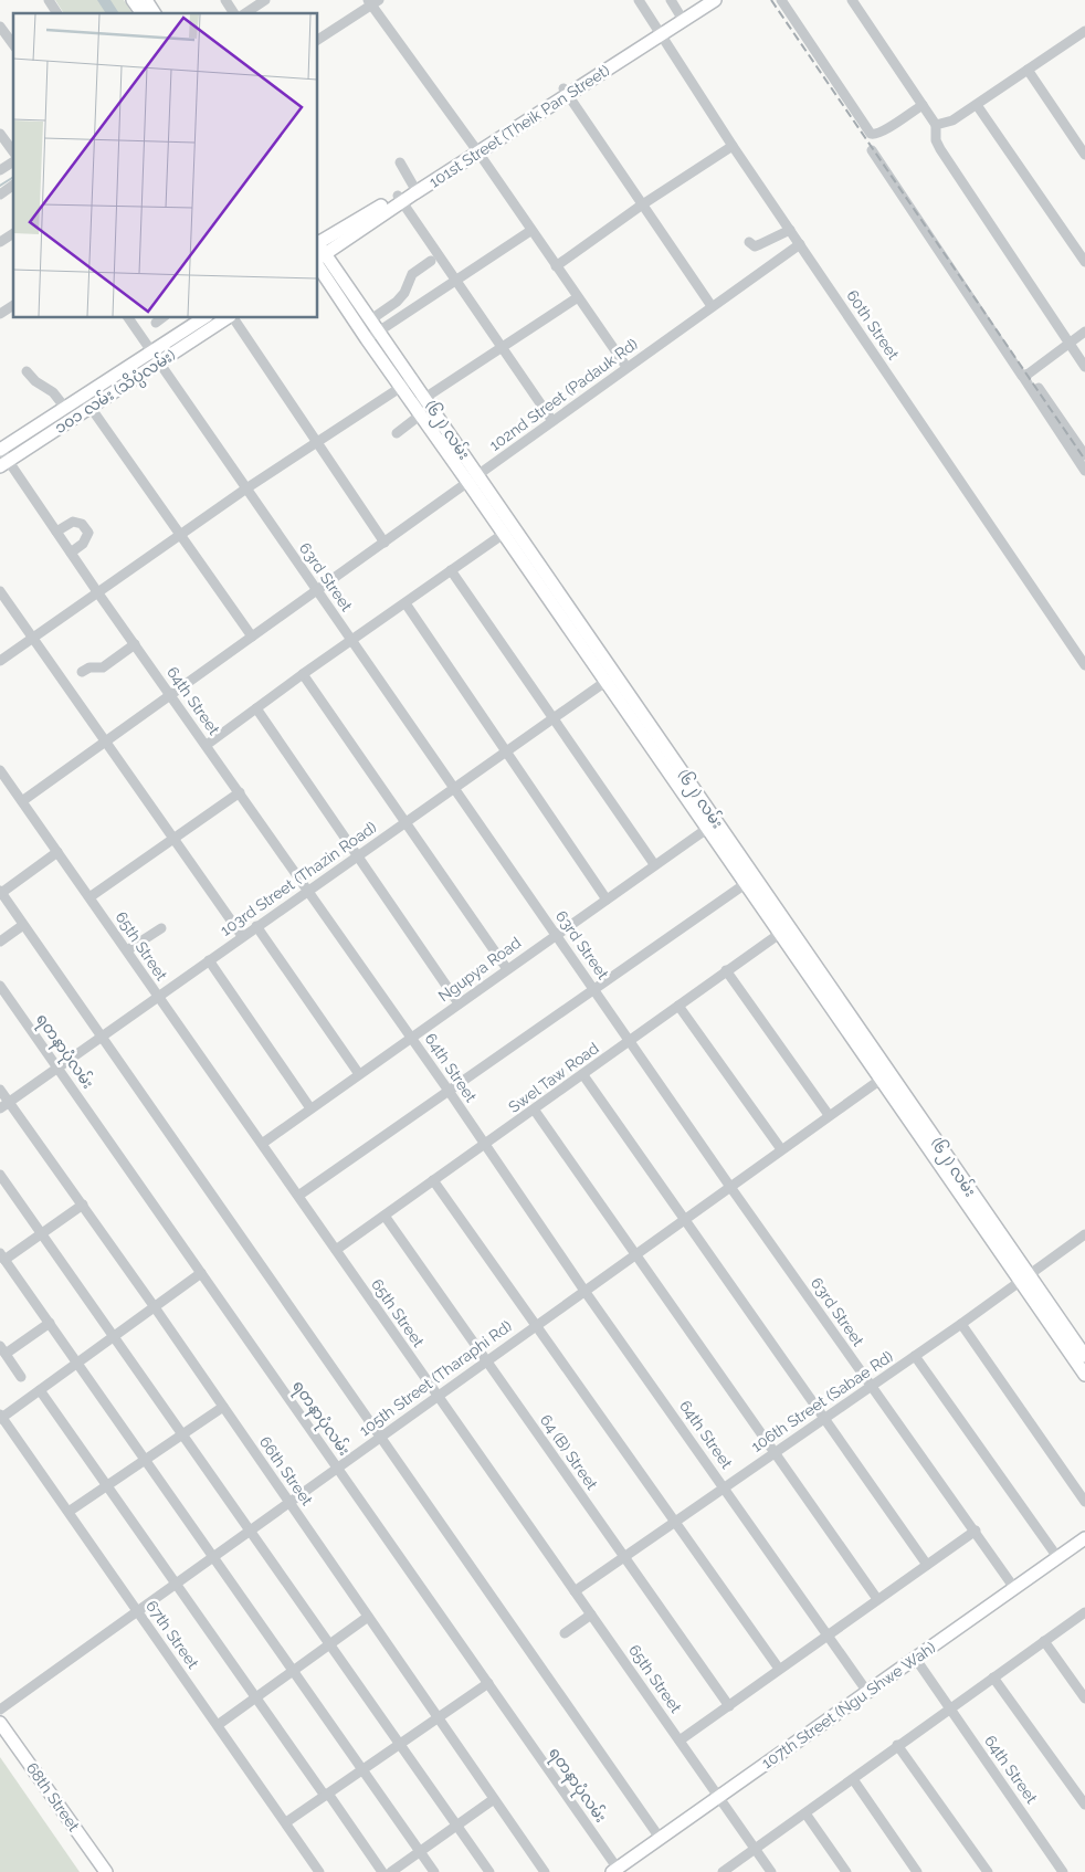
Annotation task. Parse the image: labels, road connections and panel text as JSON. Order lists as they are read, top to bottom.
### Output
{
  "streets": {
    "main road": [
      "101st Street (Theik Pan Street)",
      "၁၀၁ လမ်း (သိပ္ပံလမ်း)",
      "(၆၂) လမ်း",
      "107th Street (Ngu Shwe Wah)",
      "68th Street"
    ],
    "street": [
      "60th Street",
      "102nd Street (Padauk Rd)",
      "63rd Street",
      "64th Street",
      "103rd Street (Thazin Road)",
      "65th Street",
      "Ngupya Road",
      "ရတနာပုံလမ်း",
      "Swel Taw Road",
      "105th Street (Tharaphi Rd)",
      "106th Street (Sabae Rd)",
      "64 (B) Street",
      "66th Street",
      "67th Street"
    ]
  },
  "crossings": [
    ["101st Street (Theik Pan Street)", "60th Street"],
    ["101st Street (Theik Pan Street)", "(၆၂) လမ်း"],
    ["60th Street", "102nd Street (Padauk Rd)"],
    ["၁၀၁ လမ်း (သိပ္ပံလမ်း)", "63rd Street"],
    ["၁၀၁ လမ်း (သိပ္ပံလမ်း)", "64th Street"],
    ["102nd Street (Padauk Rd)", "(၆၂) လမ်း"],
    ["102nd Street (Padauk Rd)", "63rd Street"],
    ["102nd Street (Padauk Rd)", "64th Street"],
    ["102nd Street (Padauk Rd)", "65th Street"],
    ["(၆၂) လမ်း", "103rd Street (Thazin Road)"],
    ["(၆၂) လမ်း", "Ngupya Road"],
    ["(၆၂) လမ်း", "Swel Taw Road"],
    ["(၆၂) လမ်း", "105th Street (Tharaphi Rd)"],
    ["(၆၂) လမ်း", "106th Street (Sabae Rd)"],
    ["63rd Street", "103rd Street (Thazin Road)"],
    ["63rd Street", "Ngupya Road"],
    ["63rd Street", "Swel Taw Road"],
    ["63rd Street", "105th Street (Tharaphi Rd)"],
    ["63rd Street", "106th Street (Sabae Rd)"],
    ["63rd Street", "107th Street (Ngu Shwe Wah)"],
    ["64th Street", "103rd Street (Thazin Road)"],
    ["64th Street", "Ngupya Road"],
    ["64th Street", "Swel Taw Road"],
    ["64th Street", "105th Street (Tharaphi Rd)"],
    ["64th Street", "106th Street (Sabae Rd)"],
    ["64th Street", "107th Street (Ngu Shwe Wah)"],
    ["103rd Street (Thazin Road)", "65th Street"],
    ["103rd Street (Thazin Road)", "ရတနာပုံလမ်း"],
    ["103rd Street (Thazin Road)", "66th Street"],
    ["65th Street", "Ngupya Road"],
    ["65th Street", "Swel Taw Road"],
    ["65th Street", "105th Street (Tharaphi Rd)"],
    ["65th Street", "106th Street (Sabae Rd)"],
    ["65th Street", "107th Street (Ngu Shwe Wah)"],
    ["ရတနာပုံလမ်း", "105th Street (Tharaphi Rd)"],
    ["ရတနာပုံလမ်း", "107th Street (Ngu Shwe Wah)"],
    ["Swel Taw Road", "64 (B) Street"],
    ["105th Street (Tharaphi Rd)", "64 (B) Street"],
    ["105th Street (Tharaphi Rd)", "66th Street"],
    ["105th Street (Tharaphi Rd)", "67th Street"],
    ["106th Street (Sabae Rd)", "64 (B) Street"]
  ]
}
